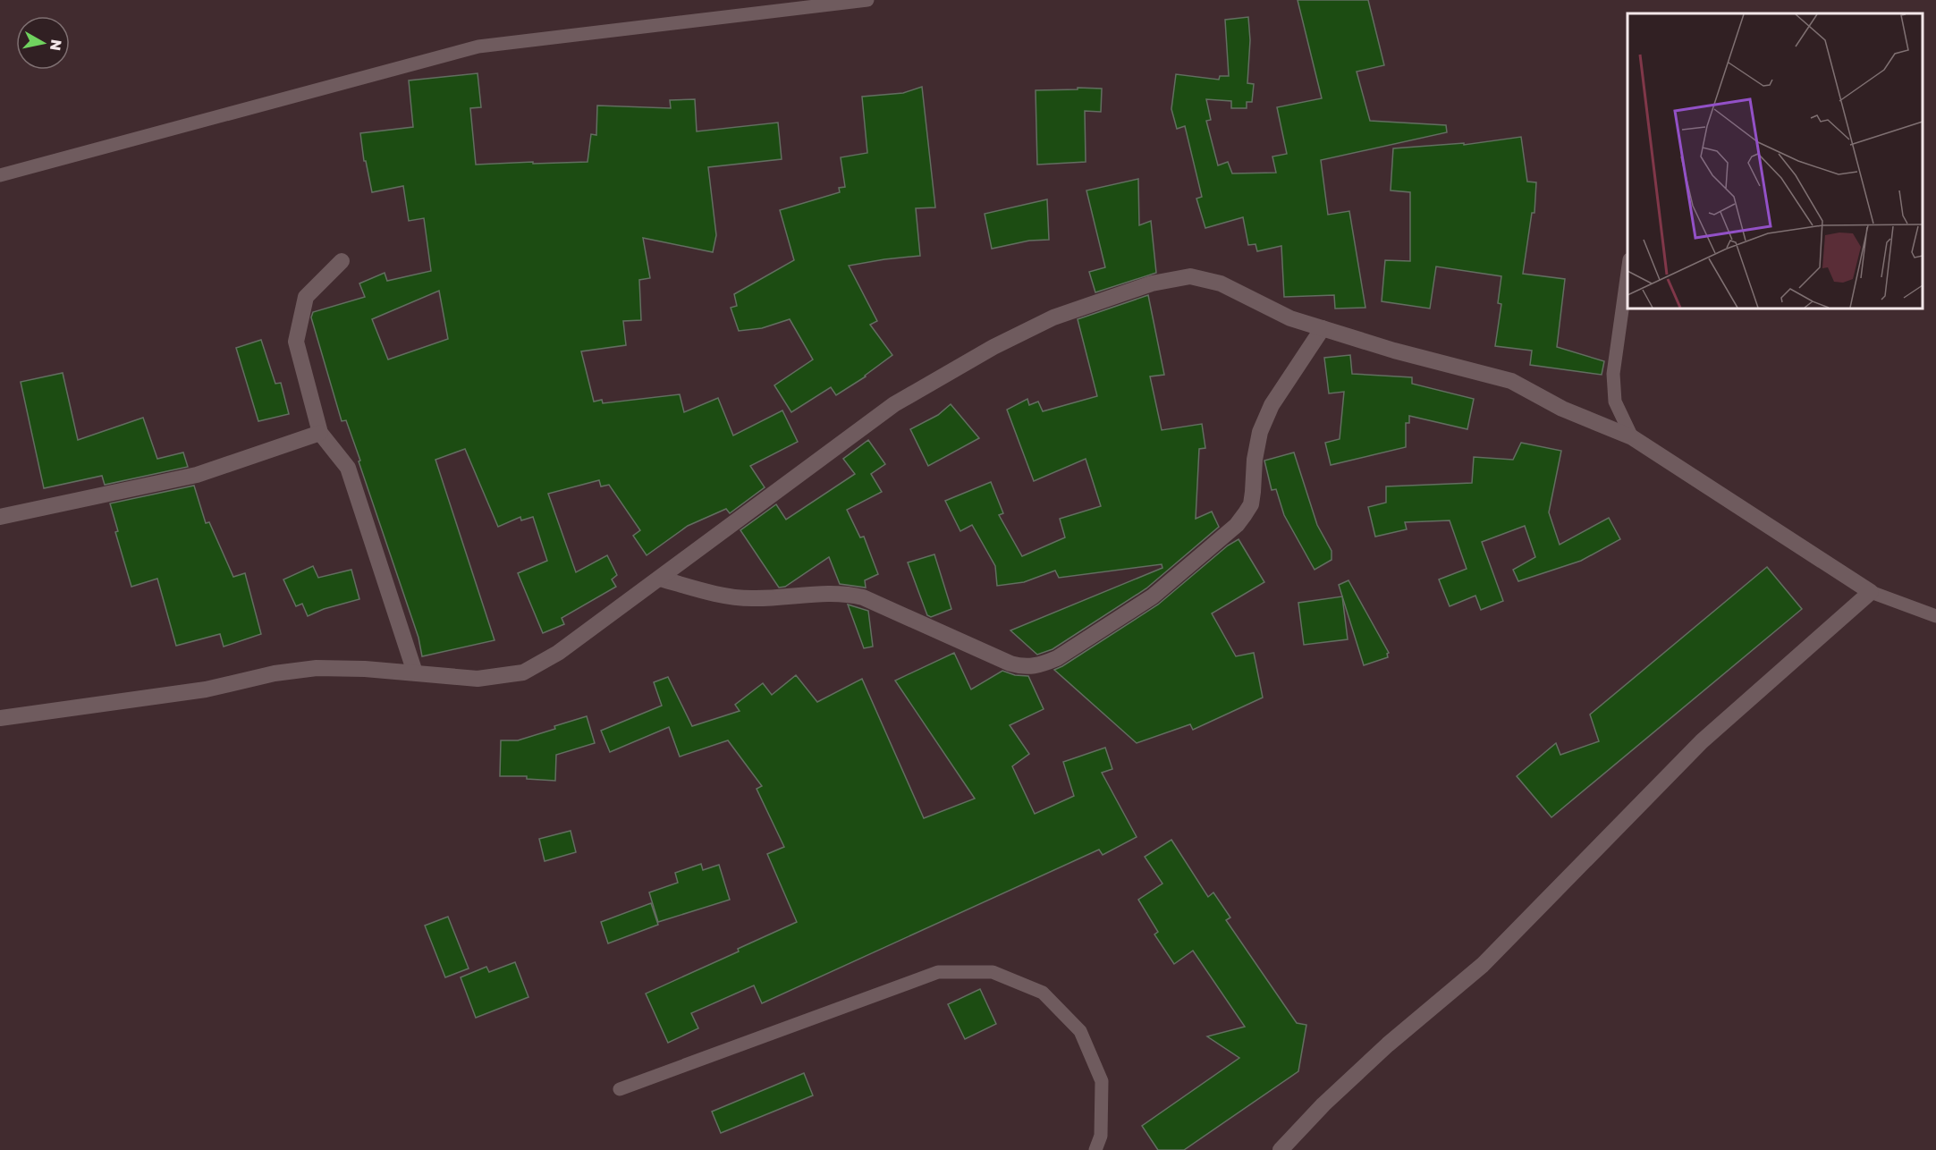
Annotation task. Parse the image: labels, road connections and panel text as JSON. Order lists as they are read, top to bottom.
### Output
{
  "north": "right"
}
